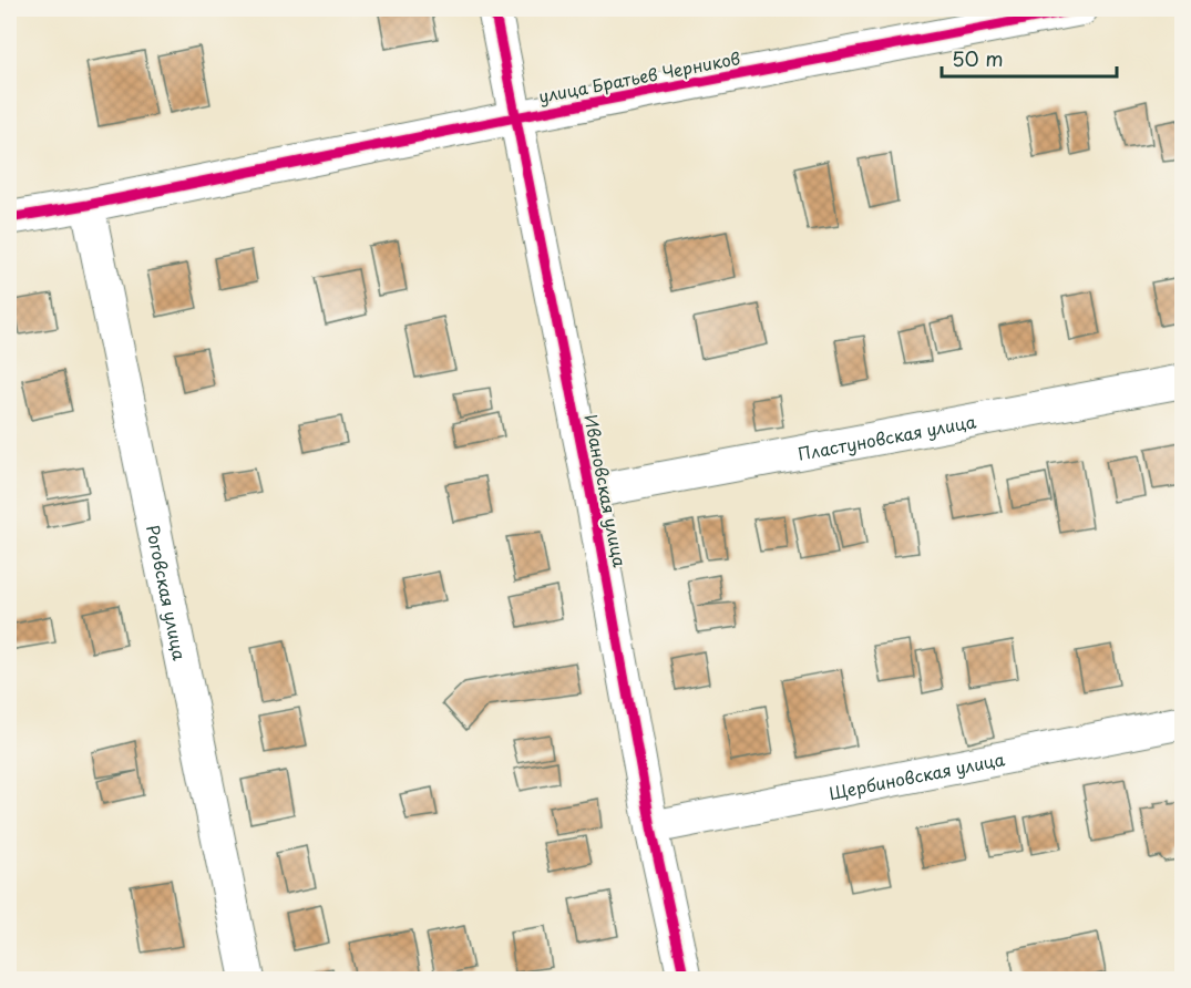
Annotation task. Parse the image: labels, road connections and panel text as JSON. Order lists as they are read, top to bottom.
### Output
{
  "streets": {
    "street": [
      "улица Братьев Черников",
      "Пластуновская улица",
      "Ивановская улица",
      "Роговская улица",
      "Щербиновская улица"
    ]
  },
  "crossings": [
    ["улица Братьев Черников", "Ивановская улица"],
    ["улица Братьев Черников", "Роговская улица"],
    ["Пластуновская улица", "Ивановская улица"],
    ["Ивановская улица", "Щербиновская улица"]
  ],
  "scale_bar": "50 m"
}
